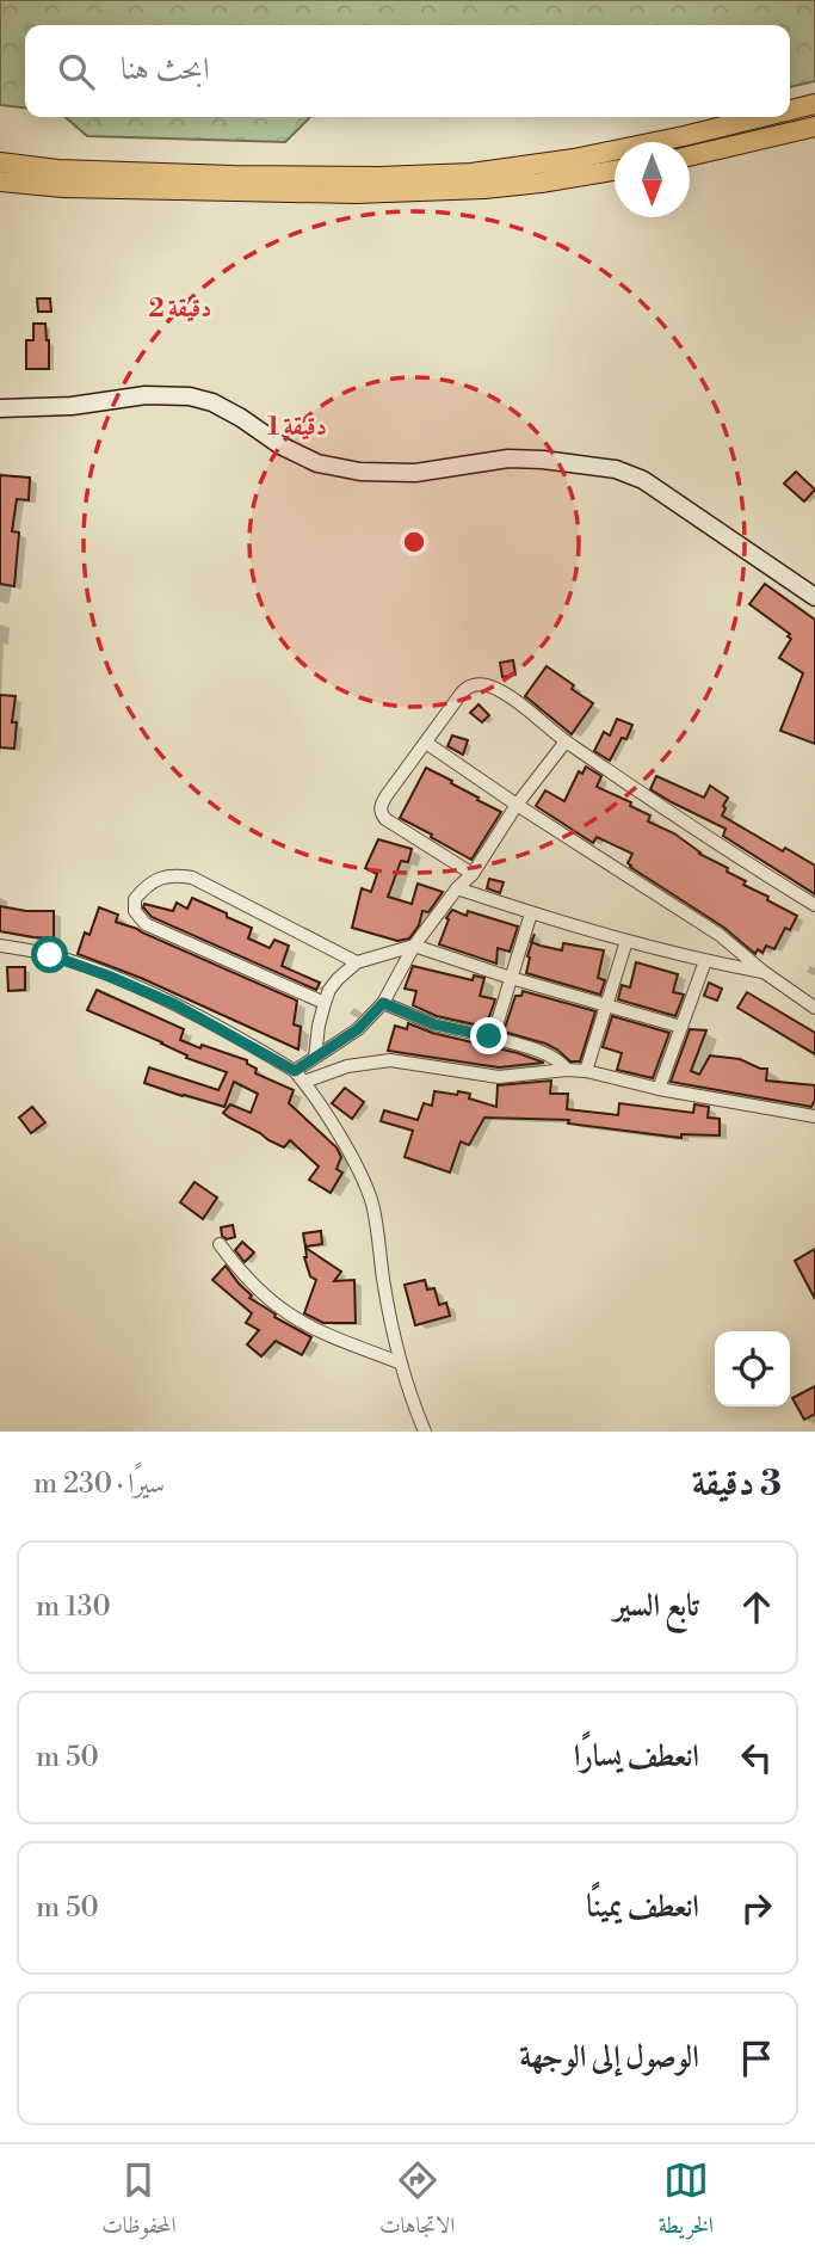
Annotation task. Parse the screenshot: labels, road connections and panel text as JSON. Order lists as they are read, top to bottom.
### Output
{
  "north": "bottom",
  "page": {
    "search": "ابحث هنا",
    "heading": ["3 دقيقة", "سيرًا · 230 m"],
    "list": [
      ["تابع السير", "130 m"],
      ["انعطف يسارًا", "50 m"],
      ["انعطف يمينًا", "50 m"],
      "الوصول إلى الوجهة"
    ],
    "nav": ["الخريطة", "الاتجاهات", "المحفوظات"]
  },
  "rings": ["2 دقيقة", "1 دقيقة"]
}
